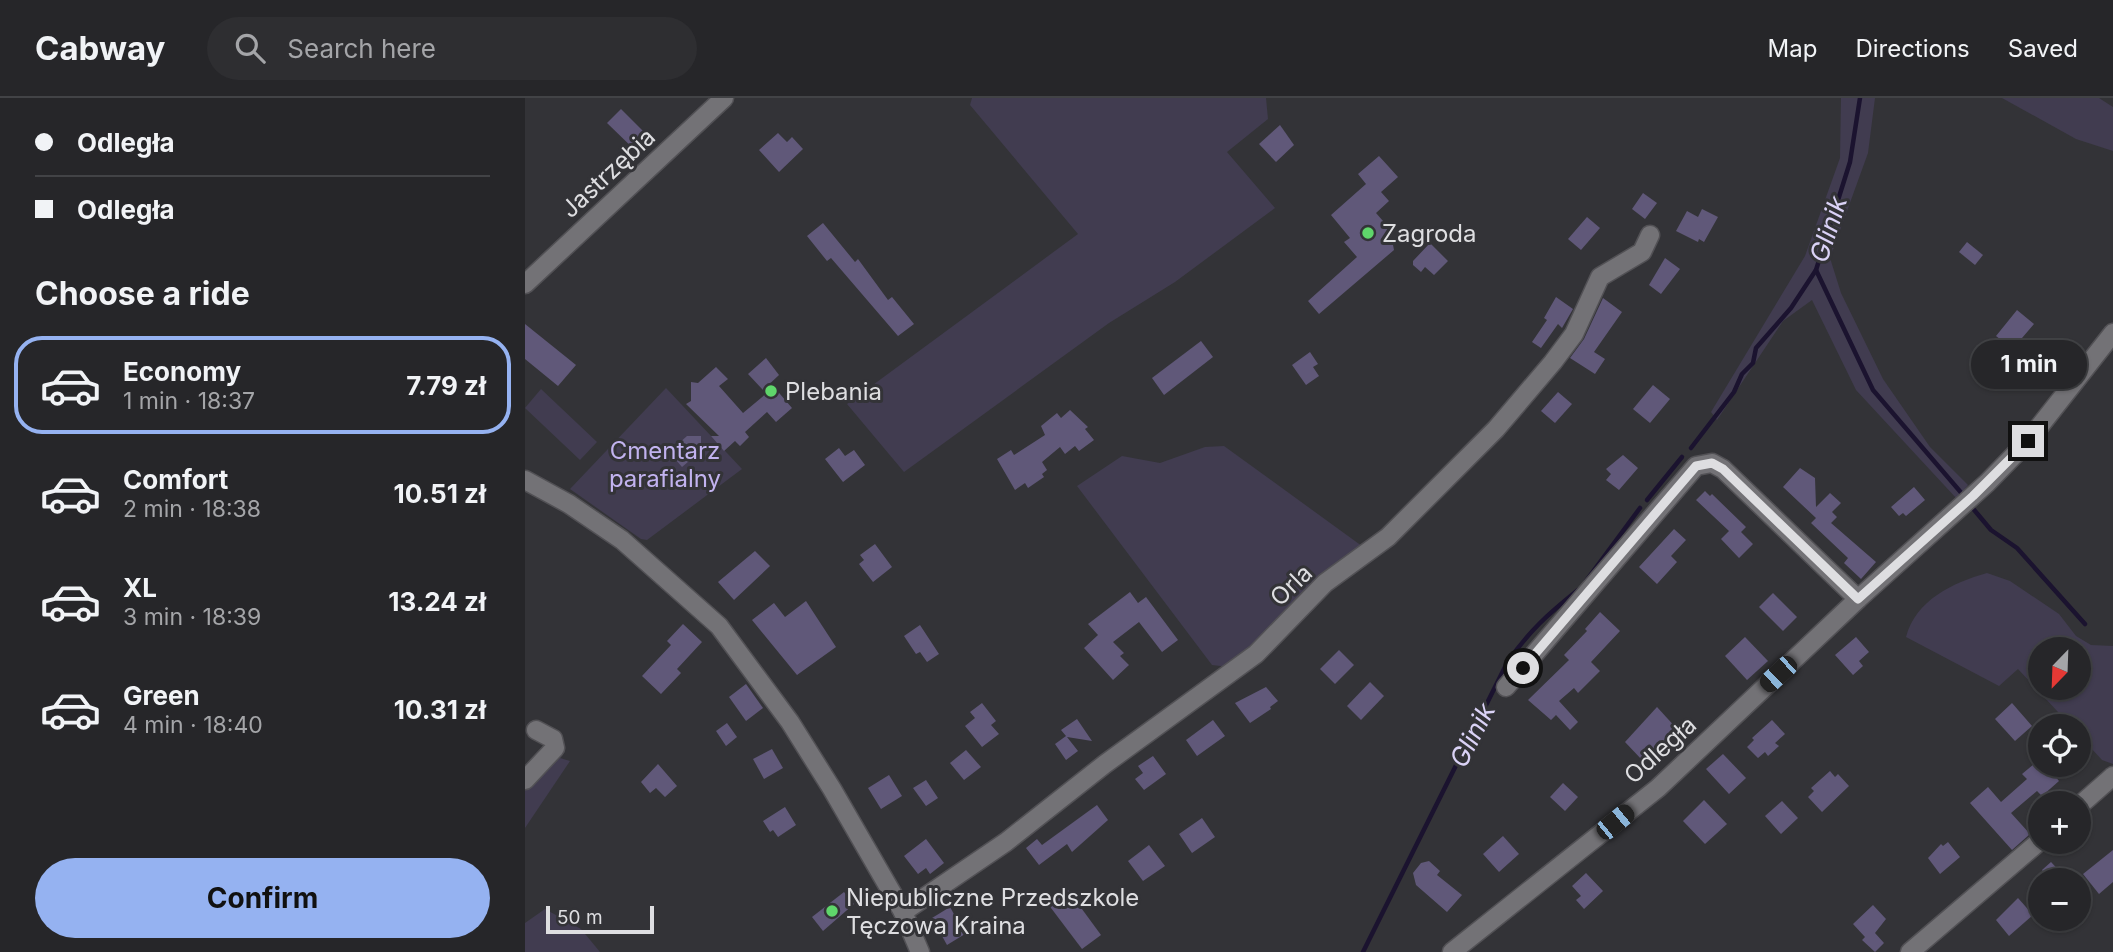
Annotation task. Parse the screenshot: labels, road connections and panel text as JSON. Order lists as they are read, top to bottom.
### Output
{
  "streets": {
    "street": ["Jastrzębia", "Orla", "Odległa"]
  },
  "water": ["Glinik"],
  "parks": ["Cmentarz parafialny"],
  "places": ["Zagroda", "Plebania", "Niepubliczne Przedszkole Tęczowa Kraina"],
  "scale_bar": "50 m",
  "north": "bottom left",
  "page": {
    "header": "Cabway",
    "search": "Search here",
    "nav": ["Map", "Directions", "Saved"],
    "banner": ["Odległa", "Odległa"],
    "heading": "Choose a ride",
    "list": [
      {
        "name": "Economy",
        "note": "1 min · 18:37",
        "value": "7.79 zł"
      },
      {
        "name": "Comfort",
        "note": "2 min · 18:38",
        "value": "10.51 zł"
      },
      {
        "name": "XL",
        "note": "3 min · 18:39",
        "value": "13.24 zł"
      },
      {
        "name": "Green",
        "note": "4 min · 18:40",
        "value": "10.31 zł"
      }
    ],
    "bubble": "1 min",
    "map_buttons": ["+", "−"],
    "buttons": "Confirm",
    "scale": "50 m"
  }
}
